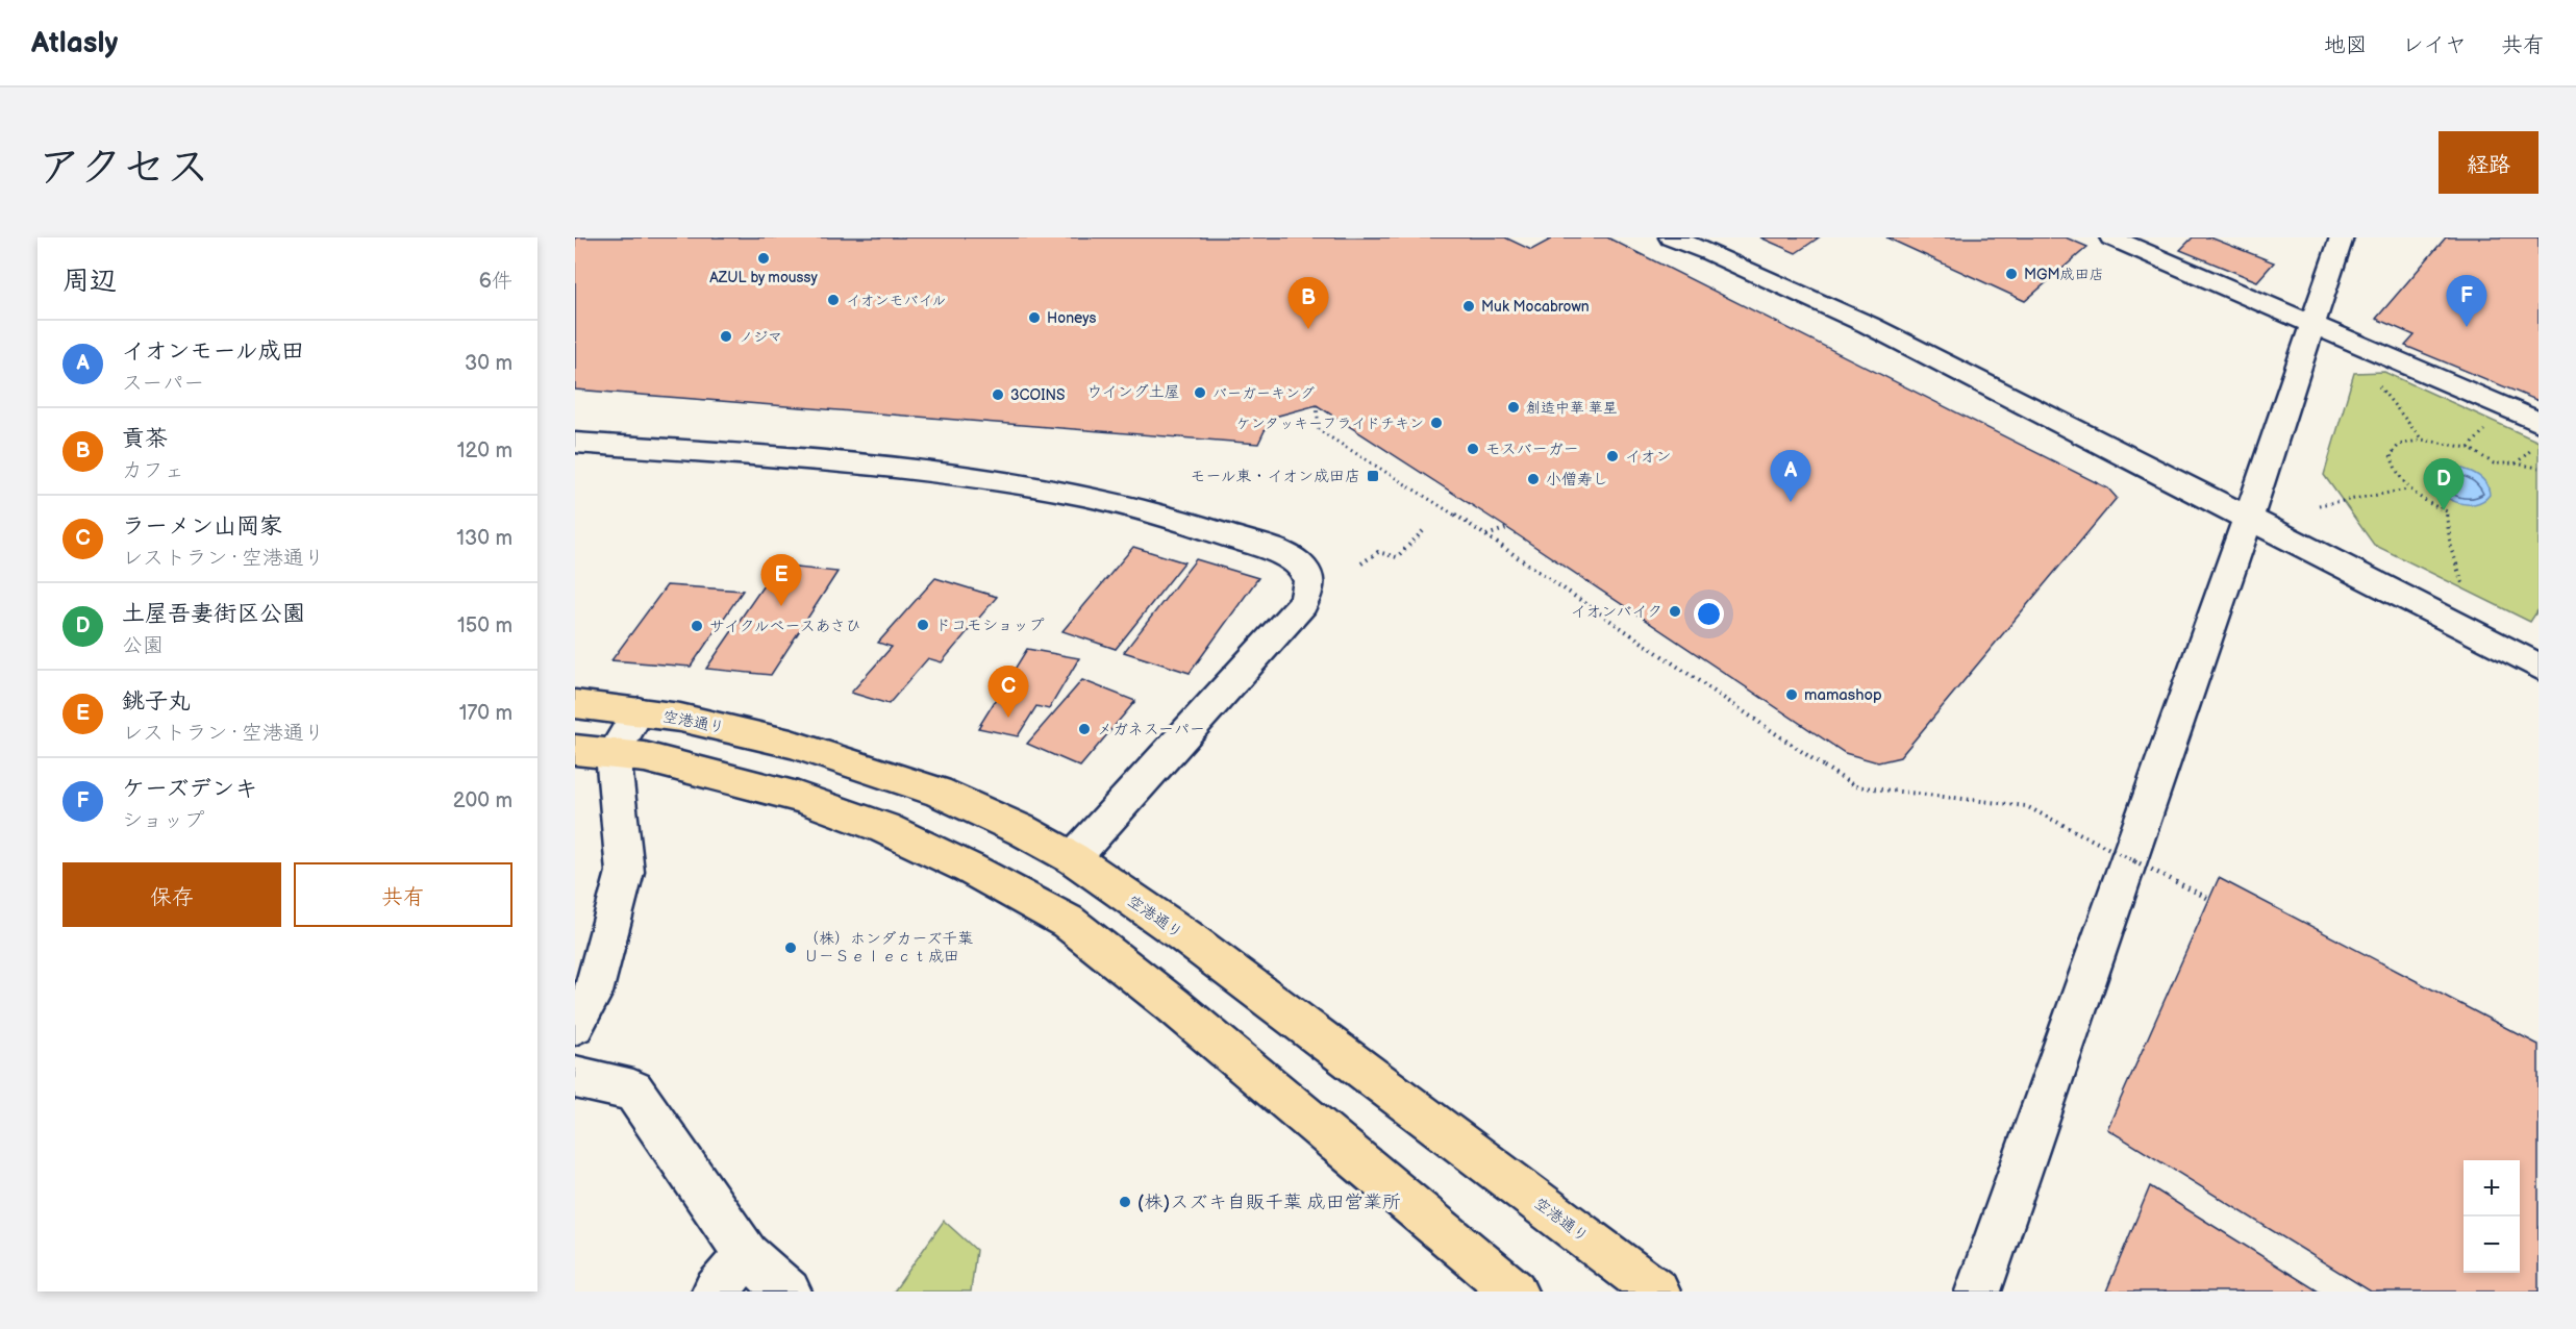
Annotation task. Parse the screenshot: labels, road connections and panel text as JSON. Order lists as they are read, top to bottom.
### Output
{
  "streets": {
    "highway": ["空港通り"]
  },
  "districts": ["ウイング土屋"],
  "places": {
    "other": [
      "AZUL by moussy",
      "MGM成田店",
      "イオンモバイル",
      "Muk Mocabrown",
      "Honeys",
      "ノジマ",
      "バーガーキング",
      "3COINS",
      "創造中華 華星",
      "ケンタッキーフライドチキン",
      "モスバーガー",
      "イオン",
      "小僧寿し",
      "イオンバイク",
      "ドコモショップ",
      "サイクルベースあさひ",
      "mamashop",
      "メガネスーパー",
      "（株）ホンダカーズ千葉 Ｕ－Ｓｅｌｅｃｔ成田",
      "(株)スズキ自販千葉 成田営業所"
    ],
    "transit": ["モール東・イオン成田店"]
  },
  "page": {
    "header": "Atlasly",
    "nav": ["地図", "レイヤ", "共有"],
    "title": "アクセス",
    "buttons": [
      "経路",
      ["保存", "共有"]
    ],
    "heading": ["周辺", "6件"],
    "pins": [
      "F",
      "B",
      "A",
      "D",
      "E",
      "C"
    ],
    "list": [
      {
        "mark": "A",
        "name": "イオンモール成田",
        "note": "スーパー",
        "value": "30 m"
      },
      {
        "mark": "B",
        "name": "貢茶",
        "note": "カフェ",
        "value": "120 m"
      },
      {
        "mark": "C",
        "name": "ラーメン山岡家",
        "note": "レストラン · 空港通り",
        "value": "130 m"
      },
      {
        "mark": "D",
        "name": "土屋吾妻街区公園",
        "note": "公園",
        "value": "150 m"
      },
      {
        "mark": "E",
        "name": "銚子丸",
        "note": "レストラン · 空港通り",
        "value": "170 m"
      },
      {
        "mark": "F",
        "name": "ケーズデンキ",
        "note": "ショップ",
        "value": "200 m"
      }
    ],
    "map_buttons": ["+", "−"]
  }
}
